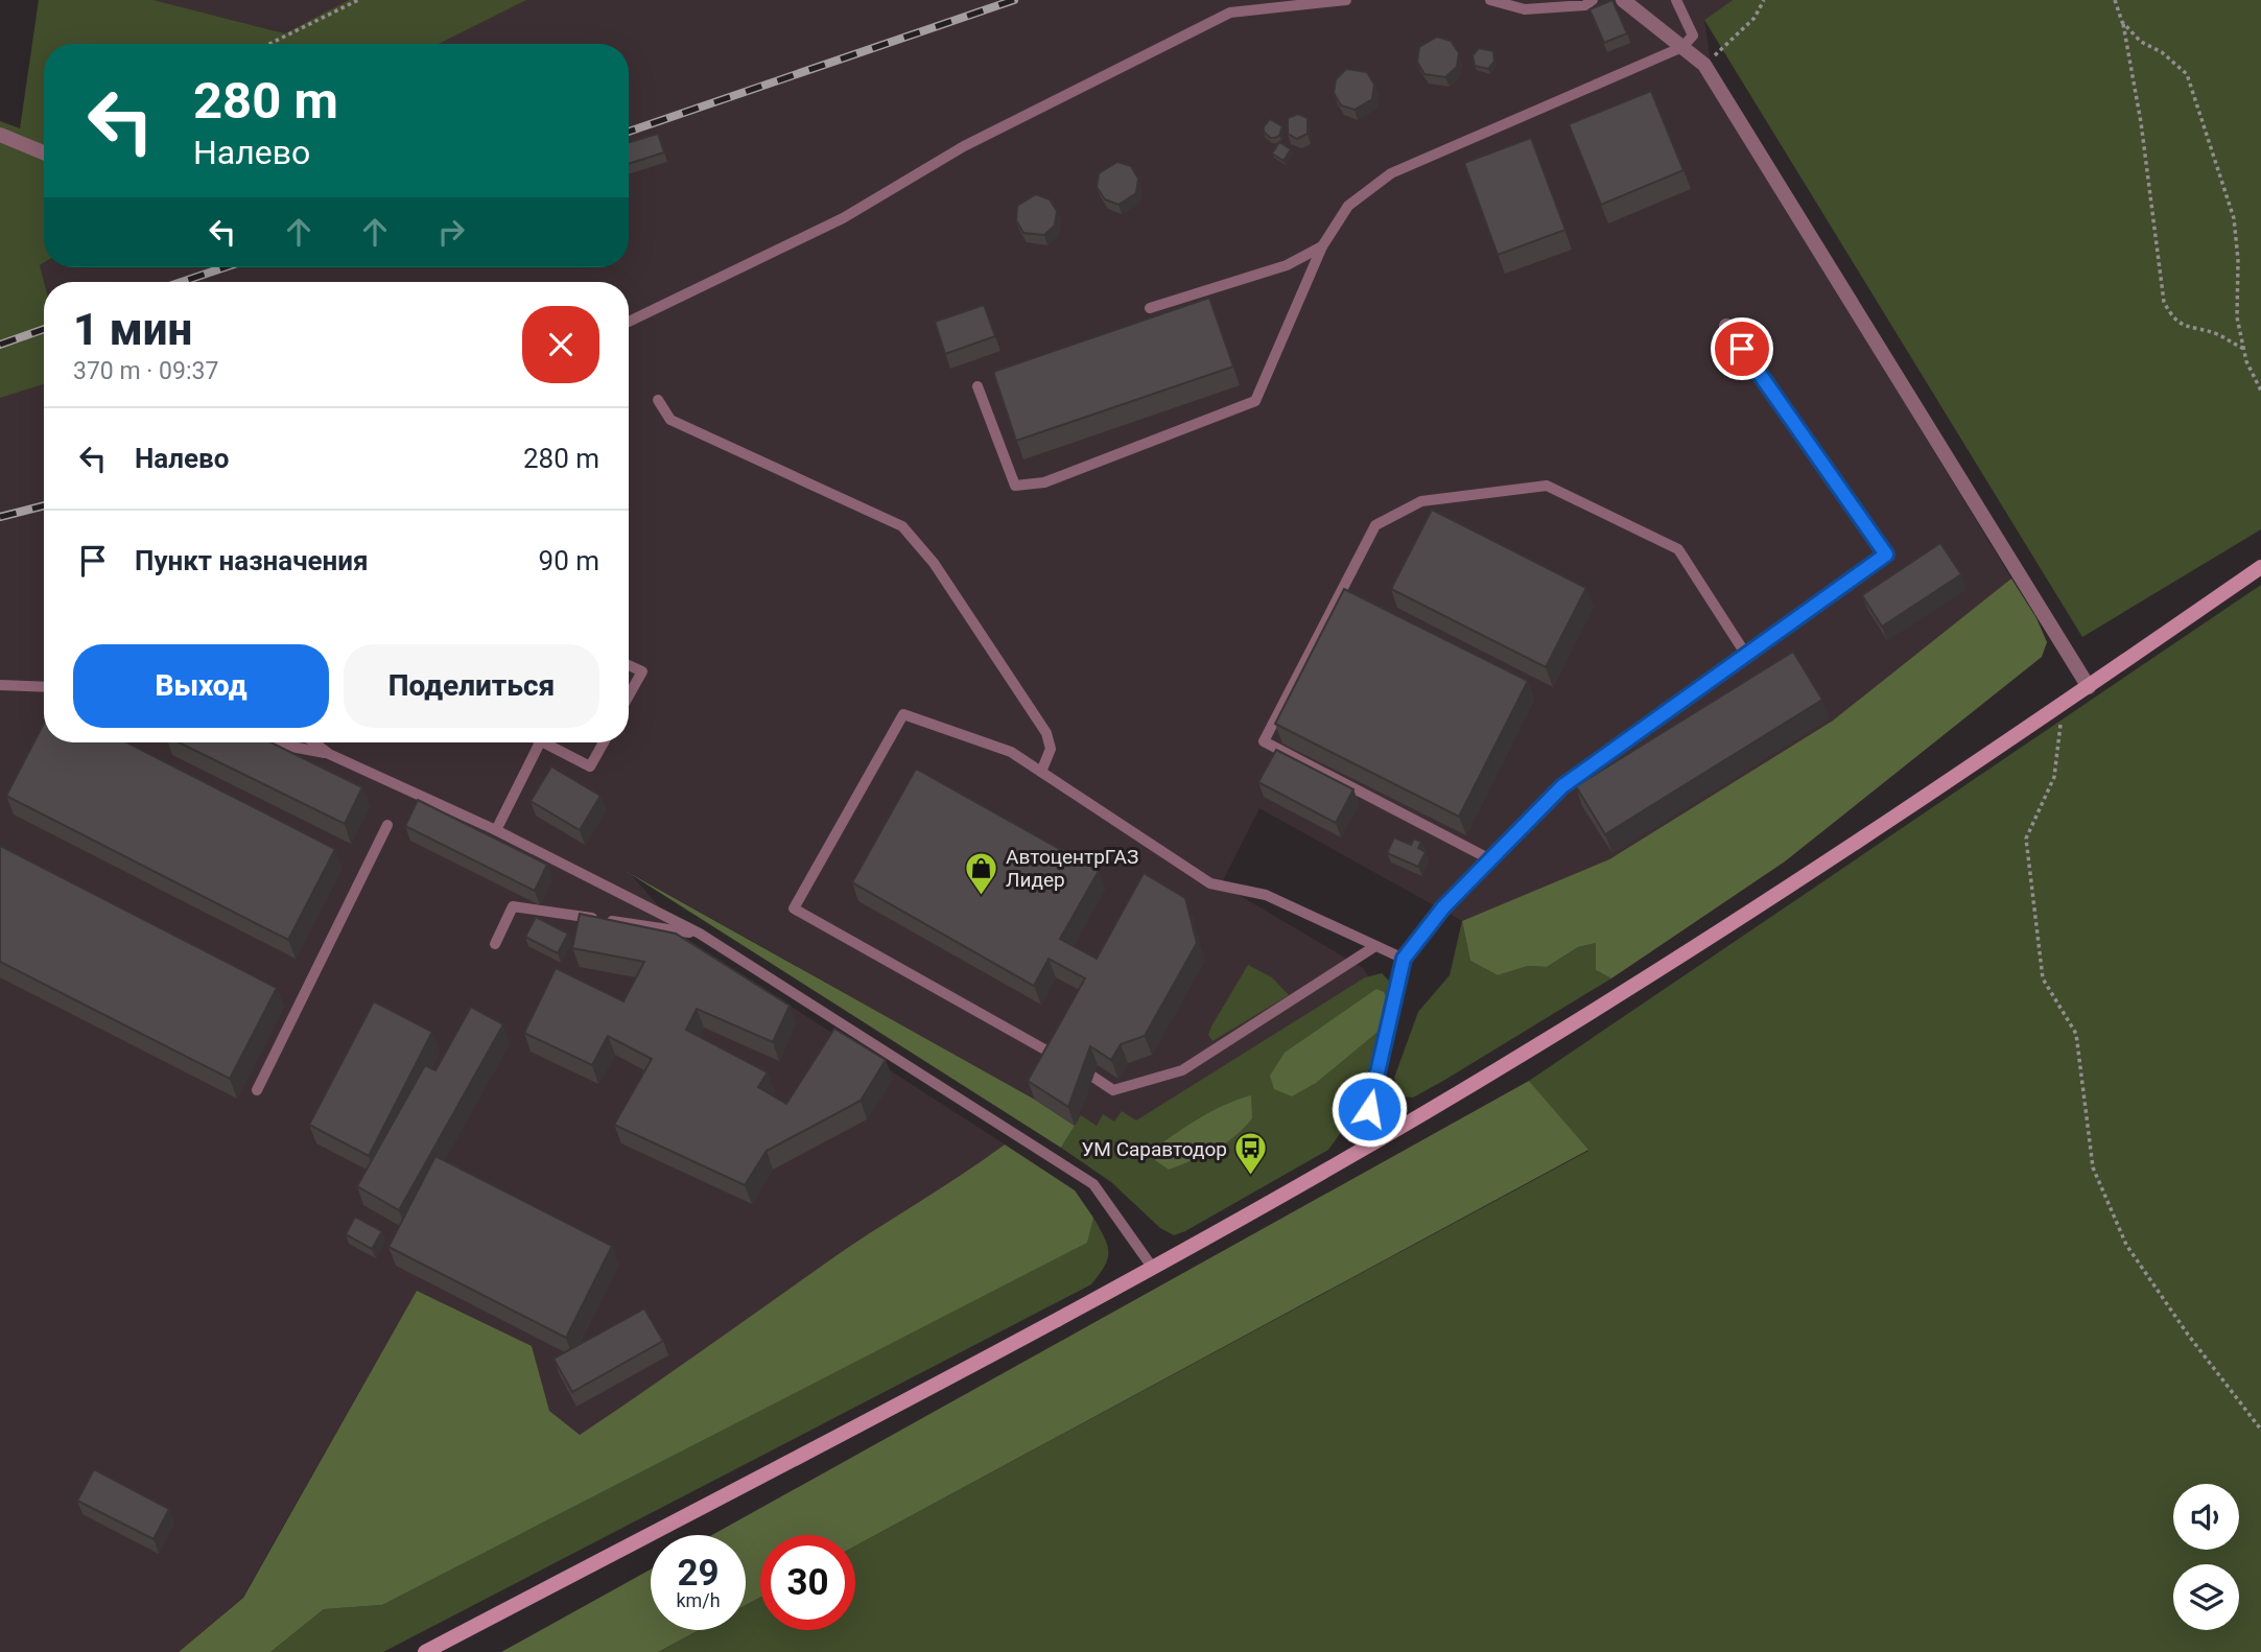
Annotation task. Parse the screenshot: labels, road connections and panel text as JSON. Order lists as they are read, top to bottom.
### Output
{
  "places": {
    "shop": ["АвтоцентрГАЗ Лидер"],
    "bus stop": ["УМ Саравтодор"]
  },
  "page": {
    "turn": ["280 m", "Налево"],
    "heading": ["1 мин", "370 m · 09:37"],
    "list": [
      {
        "name": "Налево",
        "value": "280 m"
      },
      {
        "name": "Пункт назначения",
        "value": "90 m"
      }
    ],
    "buttons": ["Выход", "Поделиться"],
    "speed": "29 km/h",
    "limit": "30"
  }
}
